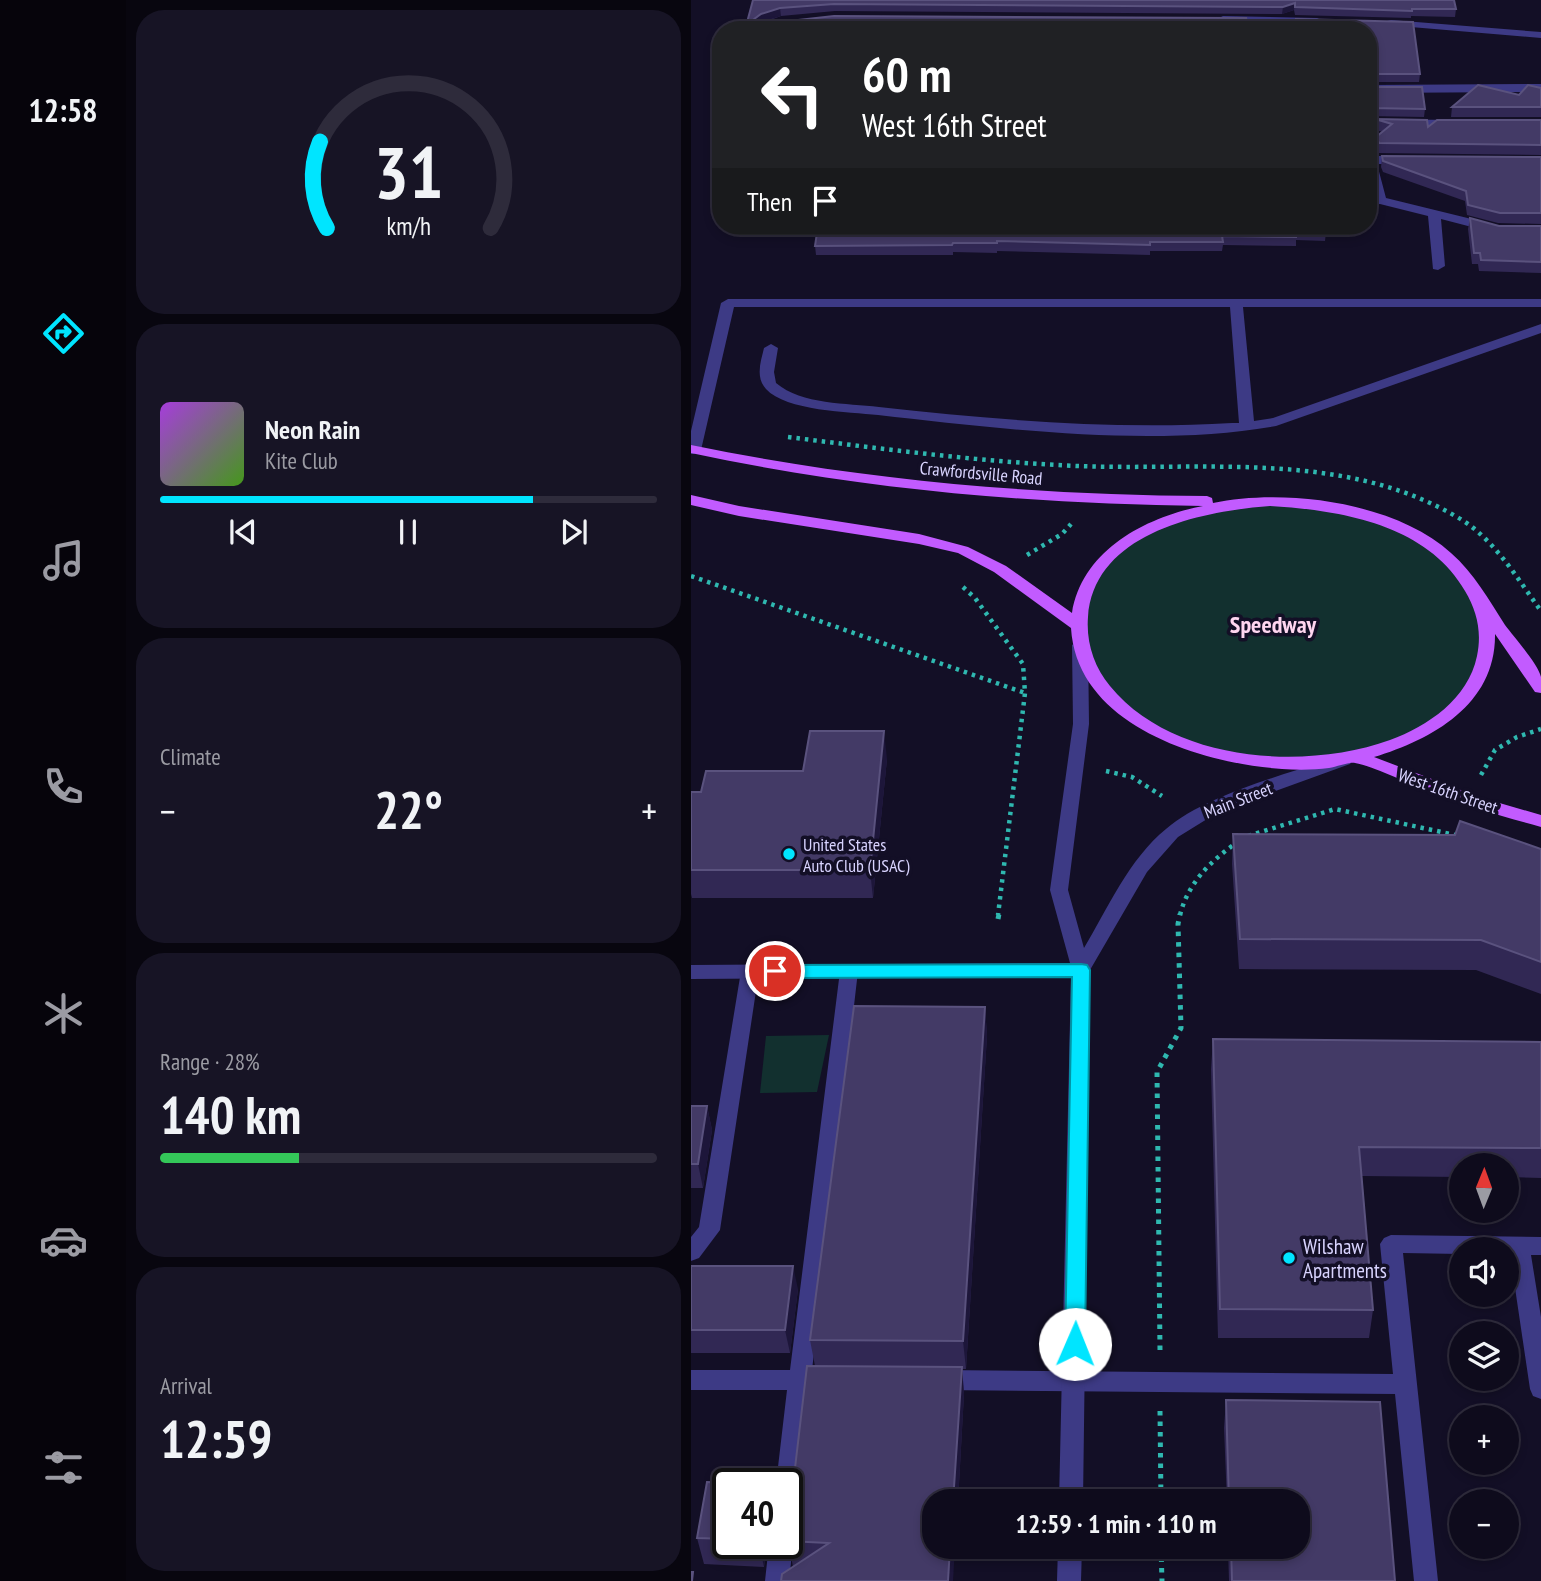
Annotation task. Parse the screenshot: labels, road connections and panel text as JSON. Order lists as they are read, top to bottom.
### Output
{
  "streets": {
    "main road": ["Crawfordsville Road", "West 16th Street"],
    "street": ["Main Street"]
  },
  "crossings": [
    ["West 16th Street", "Main Street"]
  ],
  "districts": ["Speedway"],
  "places": ["United States Auto Club (USAC)", "Wilshaw Apartments"],
  "north": "top",
  "page": {
    "tabs": "12:58",
    "turn": ["60 m", "West 16th Street"],
    "then": "Then",
    "song": ["Neon Rain", "Kite Club"],
    "tile": [
      "Climate",
      ["Range · 28%", "140 km"],
      ["Arrival", "12:59"]
    ],
    "heat": ["−", "22°", "+"],
    "map_buttons": ["+", "−"],
    "limit": "40",
    "trip": "12:59 · 1 min · 110 m",
    "gauge": ["31", "km/h"]
  }
}
